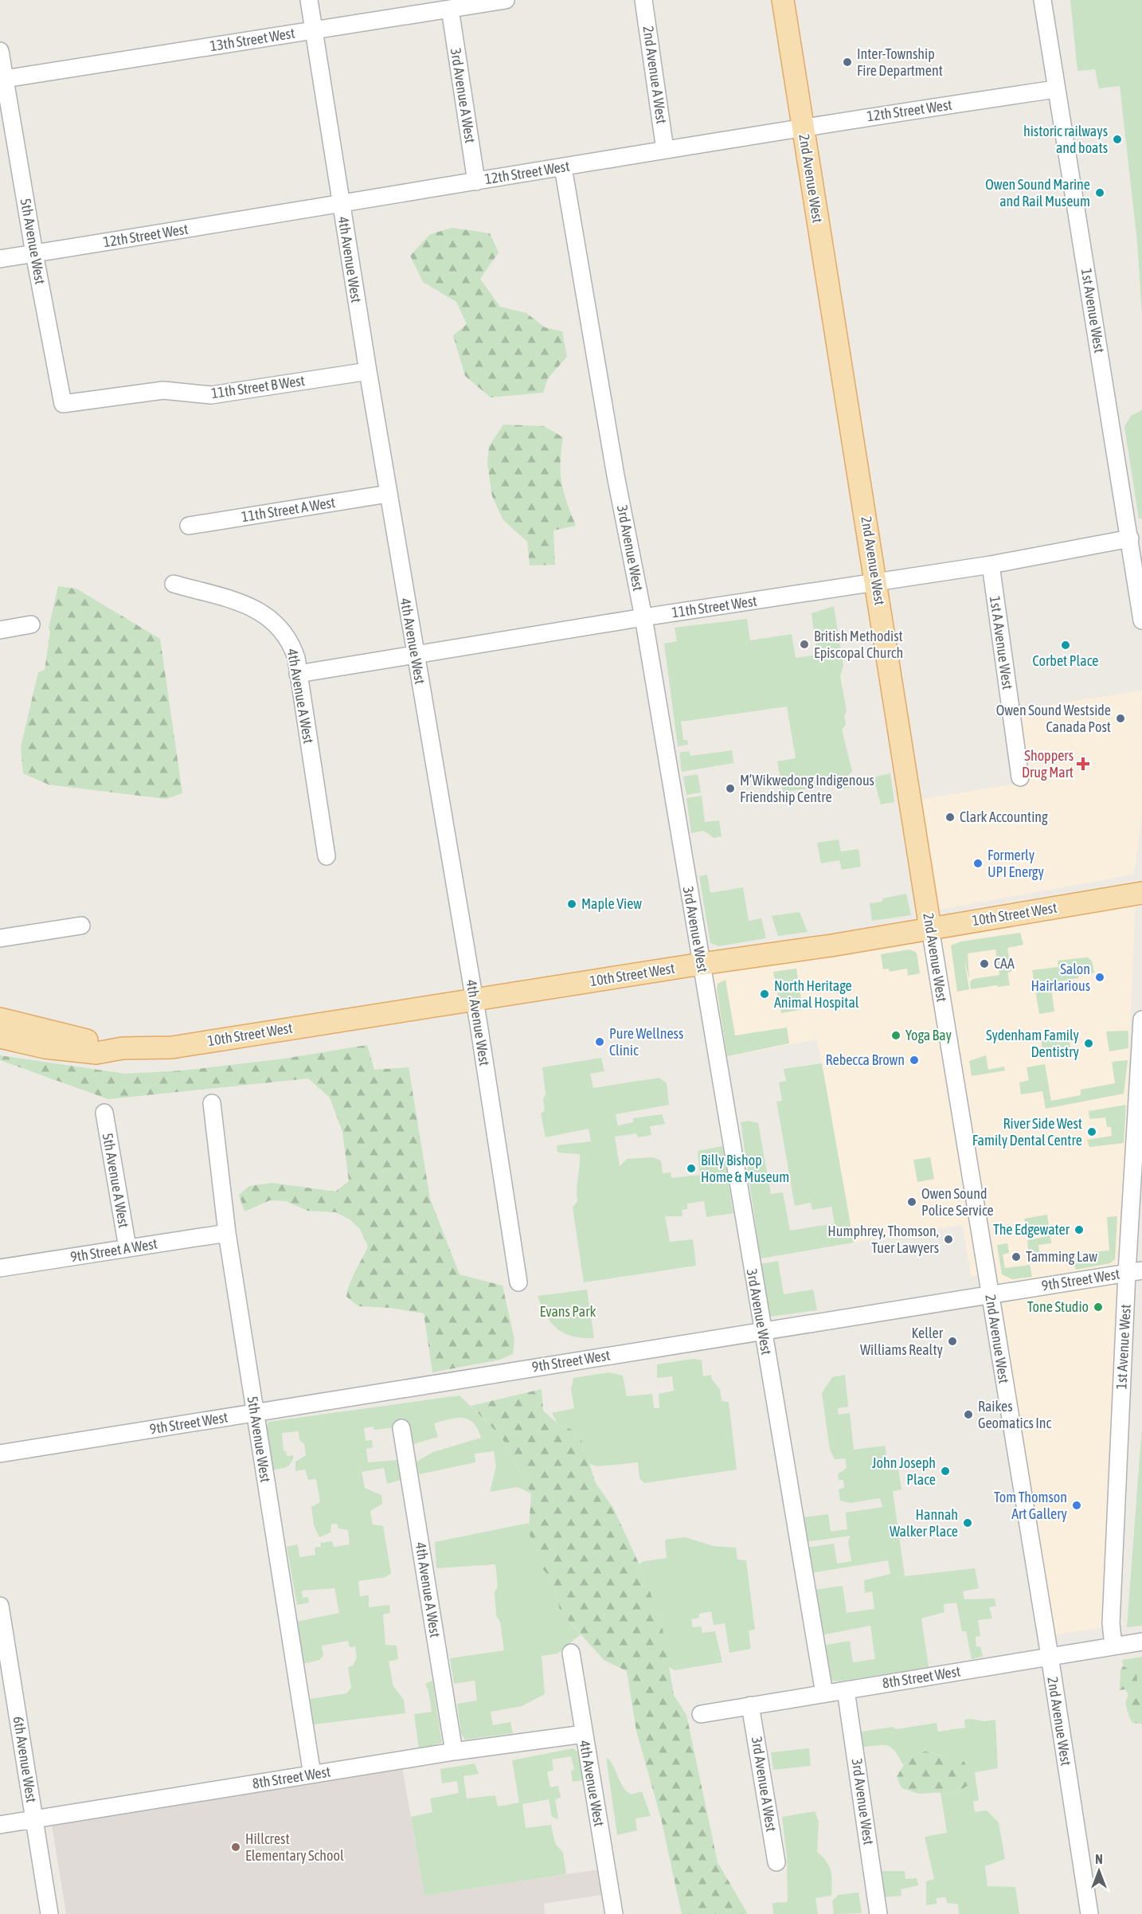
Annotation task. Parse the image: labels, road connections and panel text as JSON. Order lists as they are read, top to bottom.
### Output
{
  "streets": {
    "main road": ["2nd Avenue West", "10th Street West"],
    "street": [
      "13th Street West",
      "2nd Avenue A West",
      "3rd Avenue A West",
      "12th Street West",
      "5th Avenue West",
      "4th Avenue West",
      "1st Avenue West",
      "11th Street B West",
      "11th Street A West",
      "3rd Avenue West",
      "11th Street West",
      "1st A Avenue West",
      "4th Avenue A West",
      "5th Avenue A West",
      "9th Street A West",
      "9th Street West",
      "8th Street West",
      "6th Avenue West"
    ]
  },
  "crossings": [
    ["13th Street West", "3rd Avenue A West"],
    ["13th Street West", "5th Avenue West"],
    ["13th Street West", "4th Avenue West"],
    ["2nd Avenue A West", "12th Street West"],
    ["3rd Avenue A West", "12th Street West"],
    ["3rd Avenue A West", "8th Street West"],
    ["12th Street West", "2nd Avenue West"],
    ["12th Street West", "5th Avenue West"],
    ["12th Street West", "4th Avenue West"],
    ["12th Street West", "1st Avenue West"],
    ["12th Street West", "3rd Avenue West"],
    ["2nd Avenue West", "11th Street West"],
    ["2nd Avenue West", "10th Street West"],
    ["2nd Avenue West", "9th Street West"],
    ["2nd Avenue West", "8th Street West"],
    ["5th Avenue West", "11th Street B West"],
    ["5th Avenue West", "9th Street A West"],
    ["5th Avenue West", "9th Street West"],
    ["5th Avenue West", "8th Street West"],
    ["4th Avenue West", "11th Street B West"],
    ["4th Avenue West", "11th Street A West"],
    ["4th Avenue West", "11th Street West"],
    ["4th Avenue West", "10th Street West"],
    ["4th Avenue West", "8th Street West"],
    ["1st Avenue West", "11th Street West"],
    ["1st Avenue West", "9th Street West"],
    ["1st Avenue West", "8th Street West"],
    ["3rd Avenue West", "11th Street West"],
    ["3rd Avenue West", "10th Street West"],
    ["3rd Avenue West", "9th Street West"],
    ["3rd Avenue West", "8th Street West"],
    ["11th Street West", "1st A Avenue West"],
    ["11th Street West", "4th Avenue A West"],
    ["4th Avenue A West", "8th Street West"],
    ["5th Avenue A West", "9th Street A West"],
    ["8th Street West", "6th Avenue West"]
  ],
  "parks": ["Evans Park"],
  "places": {
    "other": [
      "Inter-Township Fire Department",
      "historic railways and boats",
      "Owen Sound Marine and Rail Museum",
      "British Methodist Episcopal Church",
      "Corbet Place",
      "Owen Sound Westside Canada Post",
      "M’Wikwedong Indigenous Friendship Centre",
      "Clark Accounting",
      "Formerly UPI Energy",
      "Maple View",
      "CAA",
      "Salon Hairlarious",
      "North Heritage Animal Hospital",
      "Yoga Bay",
      "Pure Wellness Clinic",
      "Sydenham Family Dentistry",
      "Rebecca Brown",
      "River Side West Family Dental Centre",
      "Billy Bishop Home & Museum",
      "Owen Sound Police Service",
      "The Edgewater",
      "Humphrey, Thomson, Tuer Lawyers",
      "Tamming Law",
      "Tone Studio",
      "Keller Williams Realty",
      "Raikes Geomatics Inc",
      "John Joseph Place",
      "Tom Thomson Art Gallery",
      "Hannah Walker Place",
      "Hillcrest Elementary School"
    ],
    "health": ["Shoppers Drug Mart"]
  },
  "north": "top"
}
